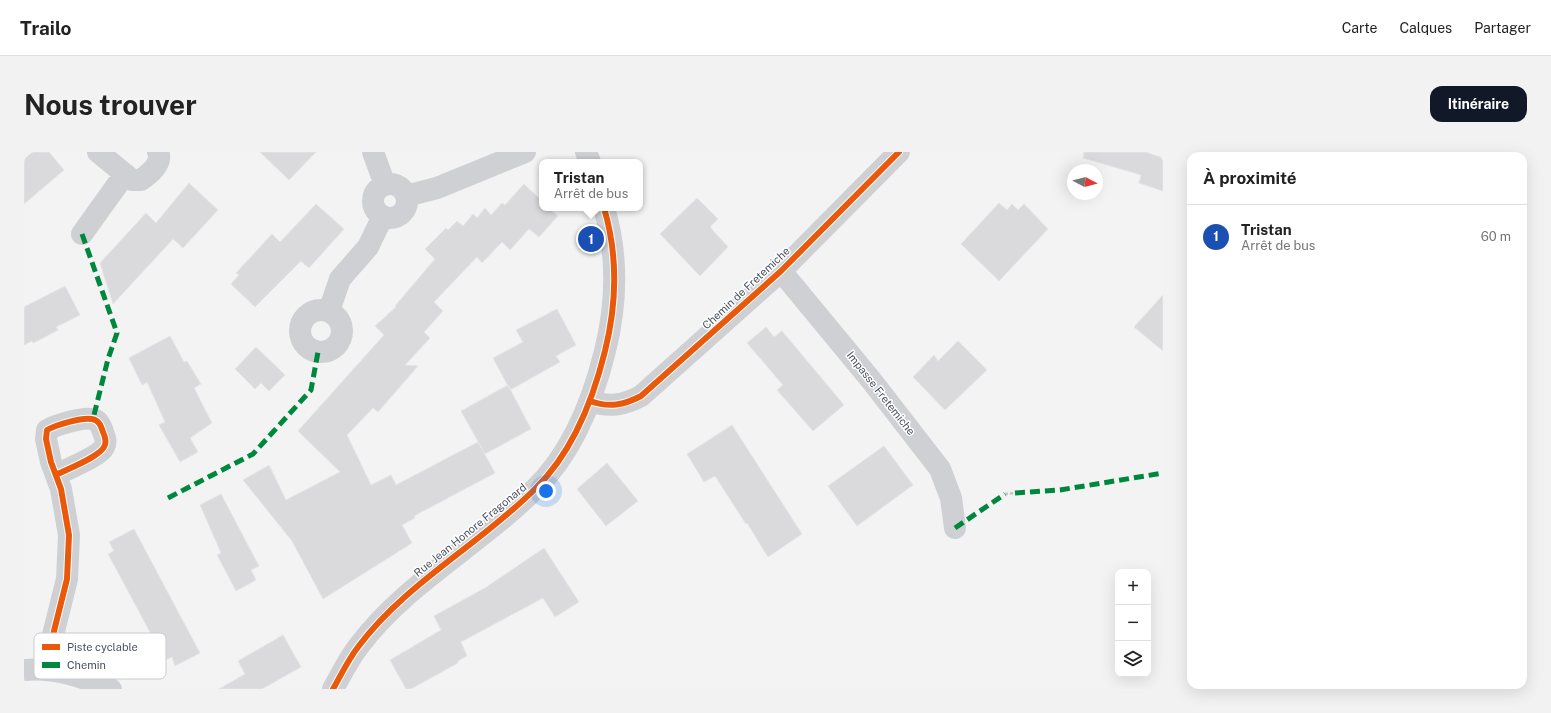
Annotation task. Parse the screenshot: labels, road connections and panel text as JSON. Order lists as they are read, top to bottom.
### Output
{
  "streets": {
    "street": ["Chemin de Fretemiche", "Impasse Fretemiche", "Rue Jean Honore Fragonard"]
  },
  "crossings": [
    ["Chemin de Fretemiche", "Impasse Fretemiche"],
    ["Chemin de Fretemiche", "Rue Jean Honore Fragonard"]
  ],
  "legend": ["Piste cyclable", "Chemin"],
  "north": "right",
  "page": {
    "header": "Trailo",
    "nav": ["Carte", "Calques", "Partager"],
    "buttons": "Itinéraire",
    "title": "Nous trouver",
    "heading": "À proximité",
    "popup": ["Tristan", "Arrêt de bus"],
    "list": [
      {
        "mark": "1",
        "name": "Tristan",
        "note": "Arrêt de bus",
        "value": "60 m"
      }
    ],
    "pins": "1",
    "map_buttons": ["+", "−"]
  }
}
